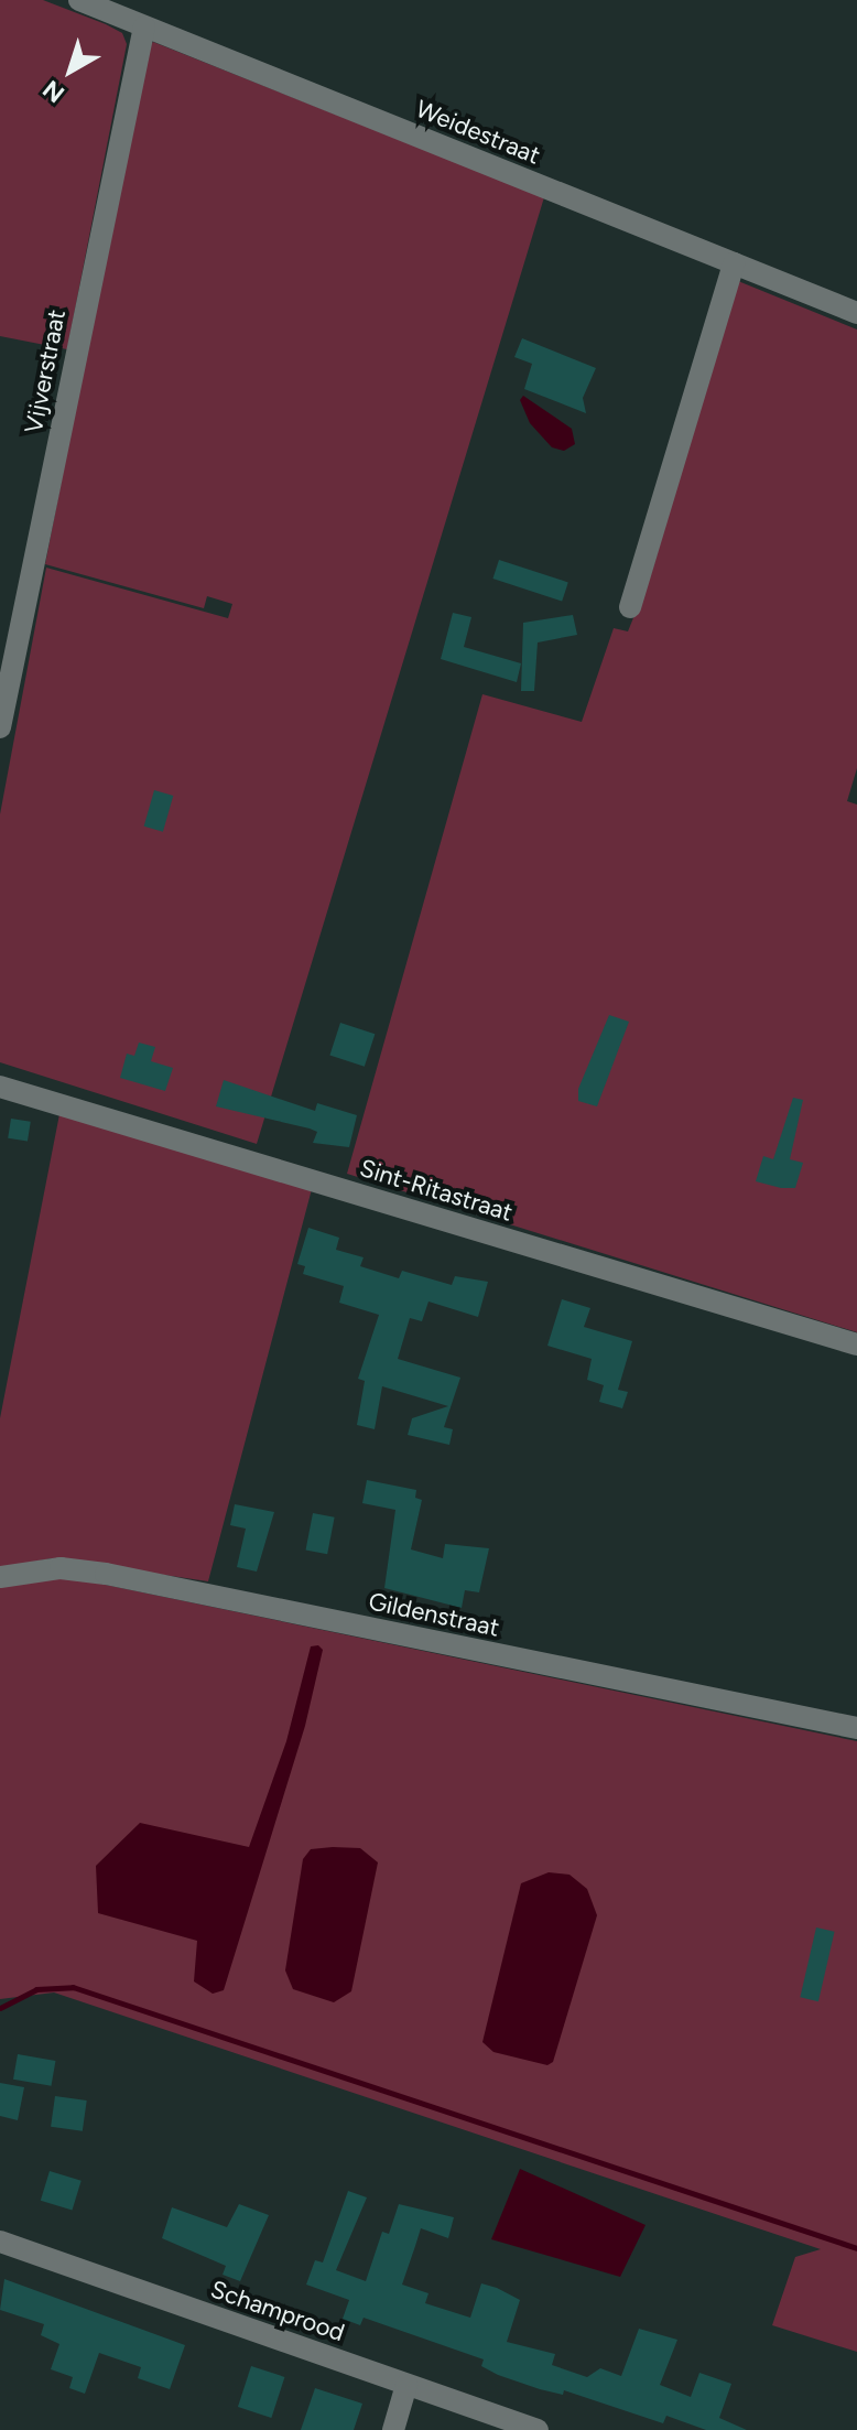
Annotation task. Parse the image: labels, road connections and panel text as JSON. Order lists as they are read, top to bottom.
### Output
{
  "streets": {
    "street": [
      "Weidestraat",
      "Vijverstraat",
      "Sint-Ritastraat",
      "Gildenstraat",
      "Schamprood"
    ]
  },
  "crossings": [
    ["Weidestraat", "Vijverstraat"]
  ],
  "north": "bottom left"
}
